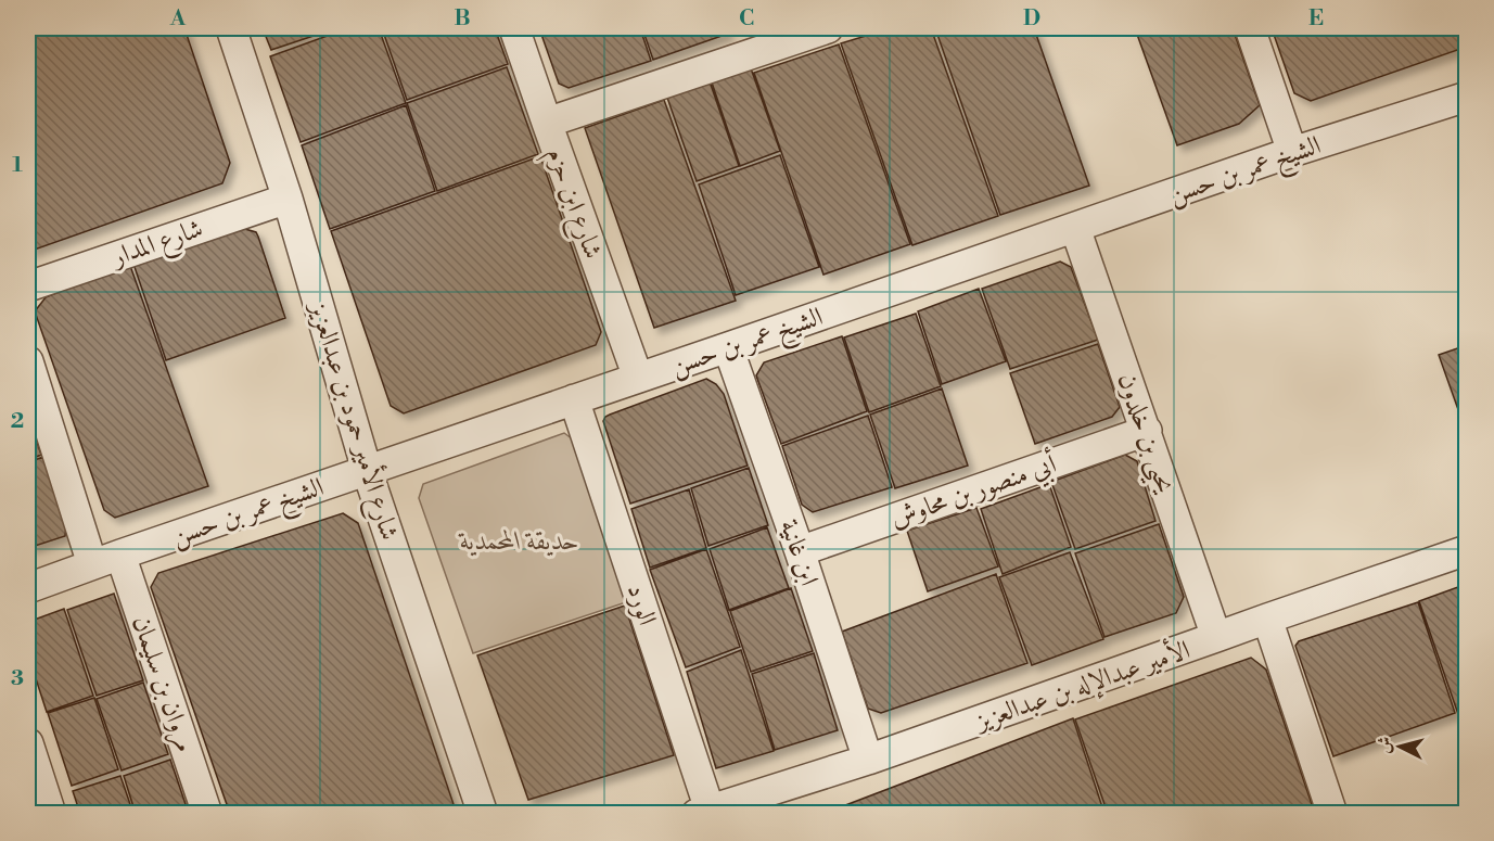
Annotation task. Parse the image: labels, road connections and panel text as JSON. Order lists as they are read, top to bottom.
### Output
{
  "streets": {
    "street": [
      "الشيخ عمر بن حسن",
      "شارع ابن حزم",
      "شارع المدار",
      "شارع الأمير حمود بن عبدالعزيز",
      "يحيى بن خلدون",
      "أبي منصور بن محاوش",
      "ابن غانية",
      "الورد",
      "مروان بن سليمان",
      "الأمير عبدالإله بن عبدالعزيز"
    ]
  },
  "crossings": [
    ["الشيخ عمر بن حسن", "شارع ابن حزم"],
    ["الشيخ عمر بن حسن", "شارع الأمير حمود بن عبدالعزيز"],
    ["الشيخ عمر بن حسن", "يحيى بن خلدون"],
    ["الشيخ عمر بن حسن", "ابن غانية"],
    ["الشيخ عمر بن حسن", "الورد"],
    ["الشيخ عمر بن حسن", "مروان بن سليمان"],
    ["شارع المدار", "شارع الأمير حمود بن عبدالعزيز"],
    ["يحيى بن خلدون", "أبي منصور بن محاوش"],
    ["يحيى بن خلدون", "الأمير عبدالإله بن عبدالعزيز"],
    ["أبي منصور بن محاوش", "ابن غانية"],
    ["ابن غانية", "الأمير عبدالإله بن عبدالعزيز"],
    ["الورد", "الأمير عبدالإله بن عبدالعزيز"]
  ],
  "parks": ["حديقة المحمدية"],
  "north": "left",
  "grid": {
    "columns": [
      "A",
      "B",
      "C",
      "D",
      "E"
    ],
    "rows": ["1", "2", "3"]
  }
}
